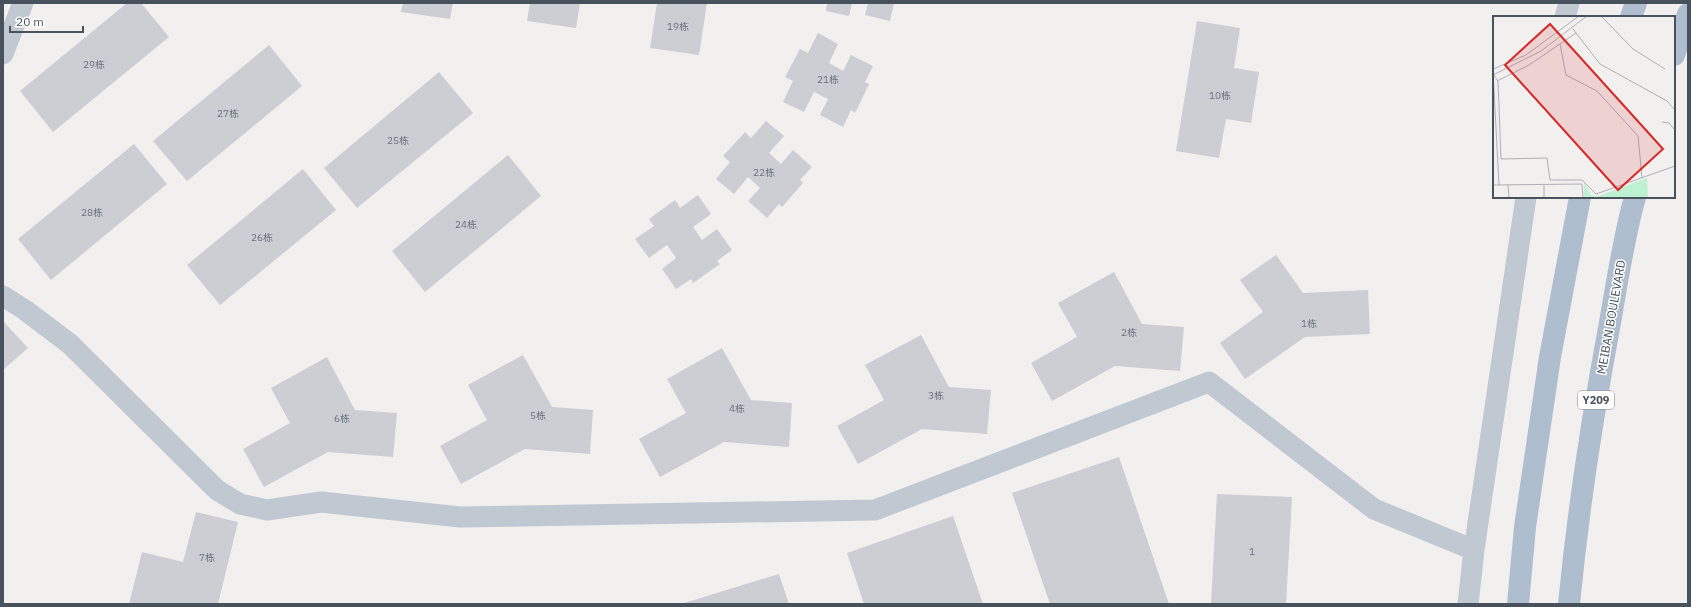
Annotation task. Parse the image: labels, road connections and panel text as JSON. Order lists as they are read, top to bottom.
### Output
{
  "streets": {
    "main road": ["MEIBAN BOULEVARD", "Y209"]
  },
  "house_numbers": [
    "19栋",
    "29栋",
    "21栋",
    "10栋",
    "27栋",
    "25栋",
    "22栋",
    "28栋",
    "24栋",
    "26栋",
    "1栋",
    "2栋",
    "3栋",
    "4栋",
    "5栋",
    "6栋",
    "1",
    "7栋"
  ],
  "scale_bar": "20 m"
}
